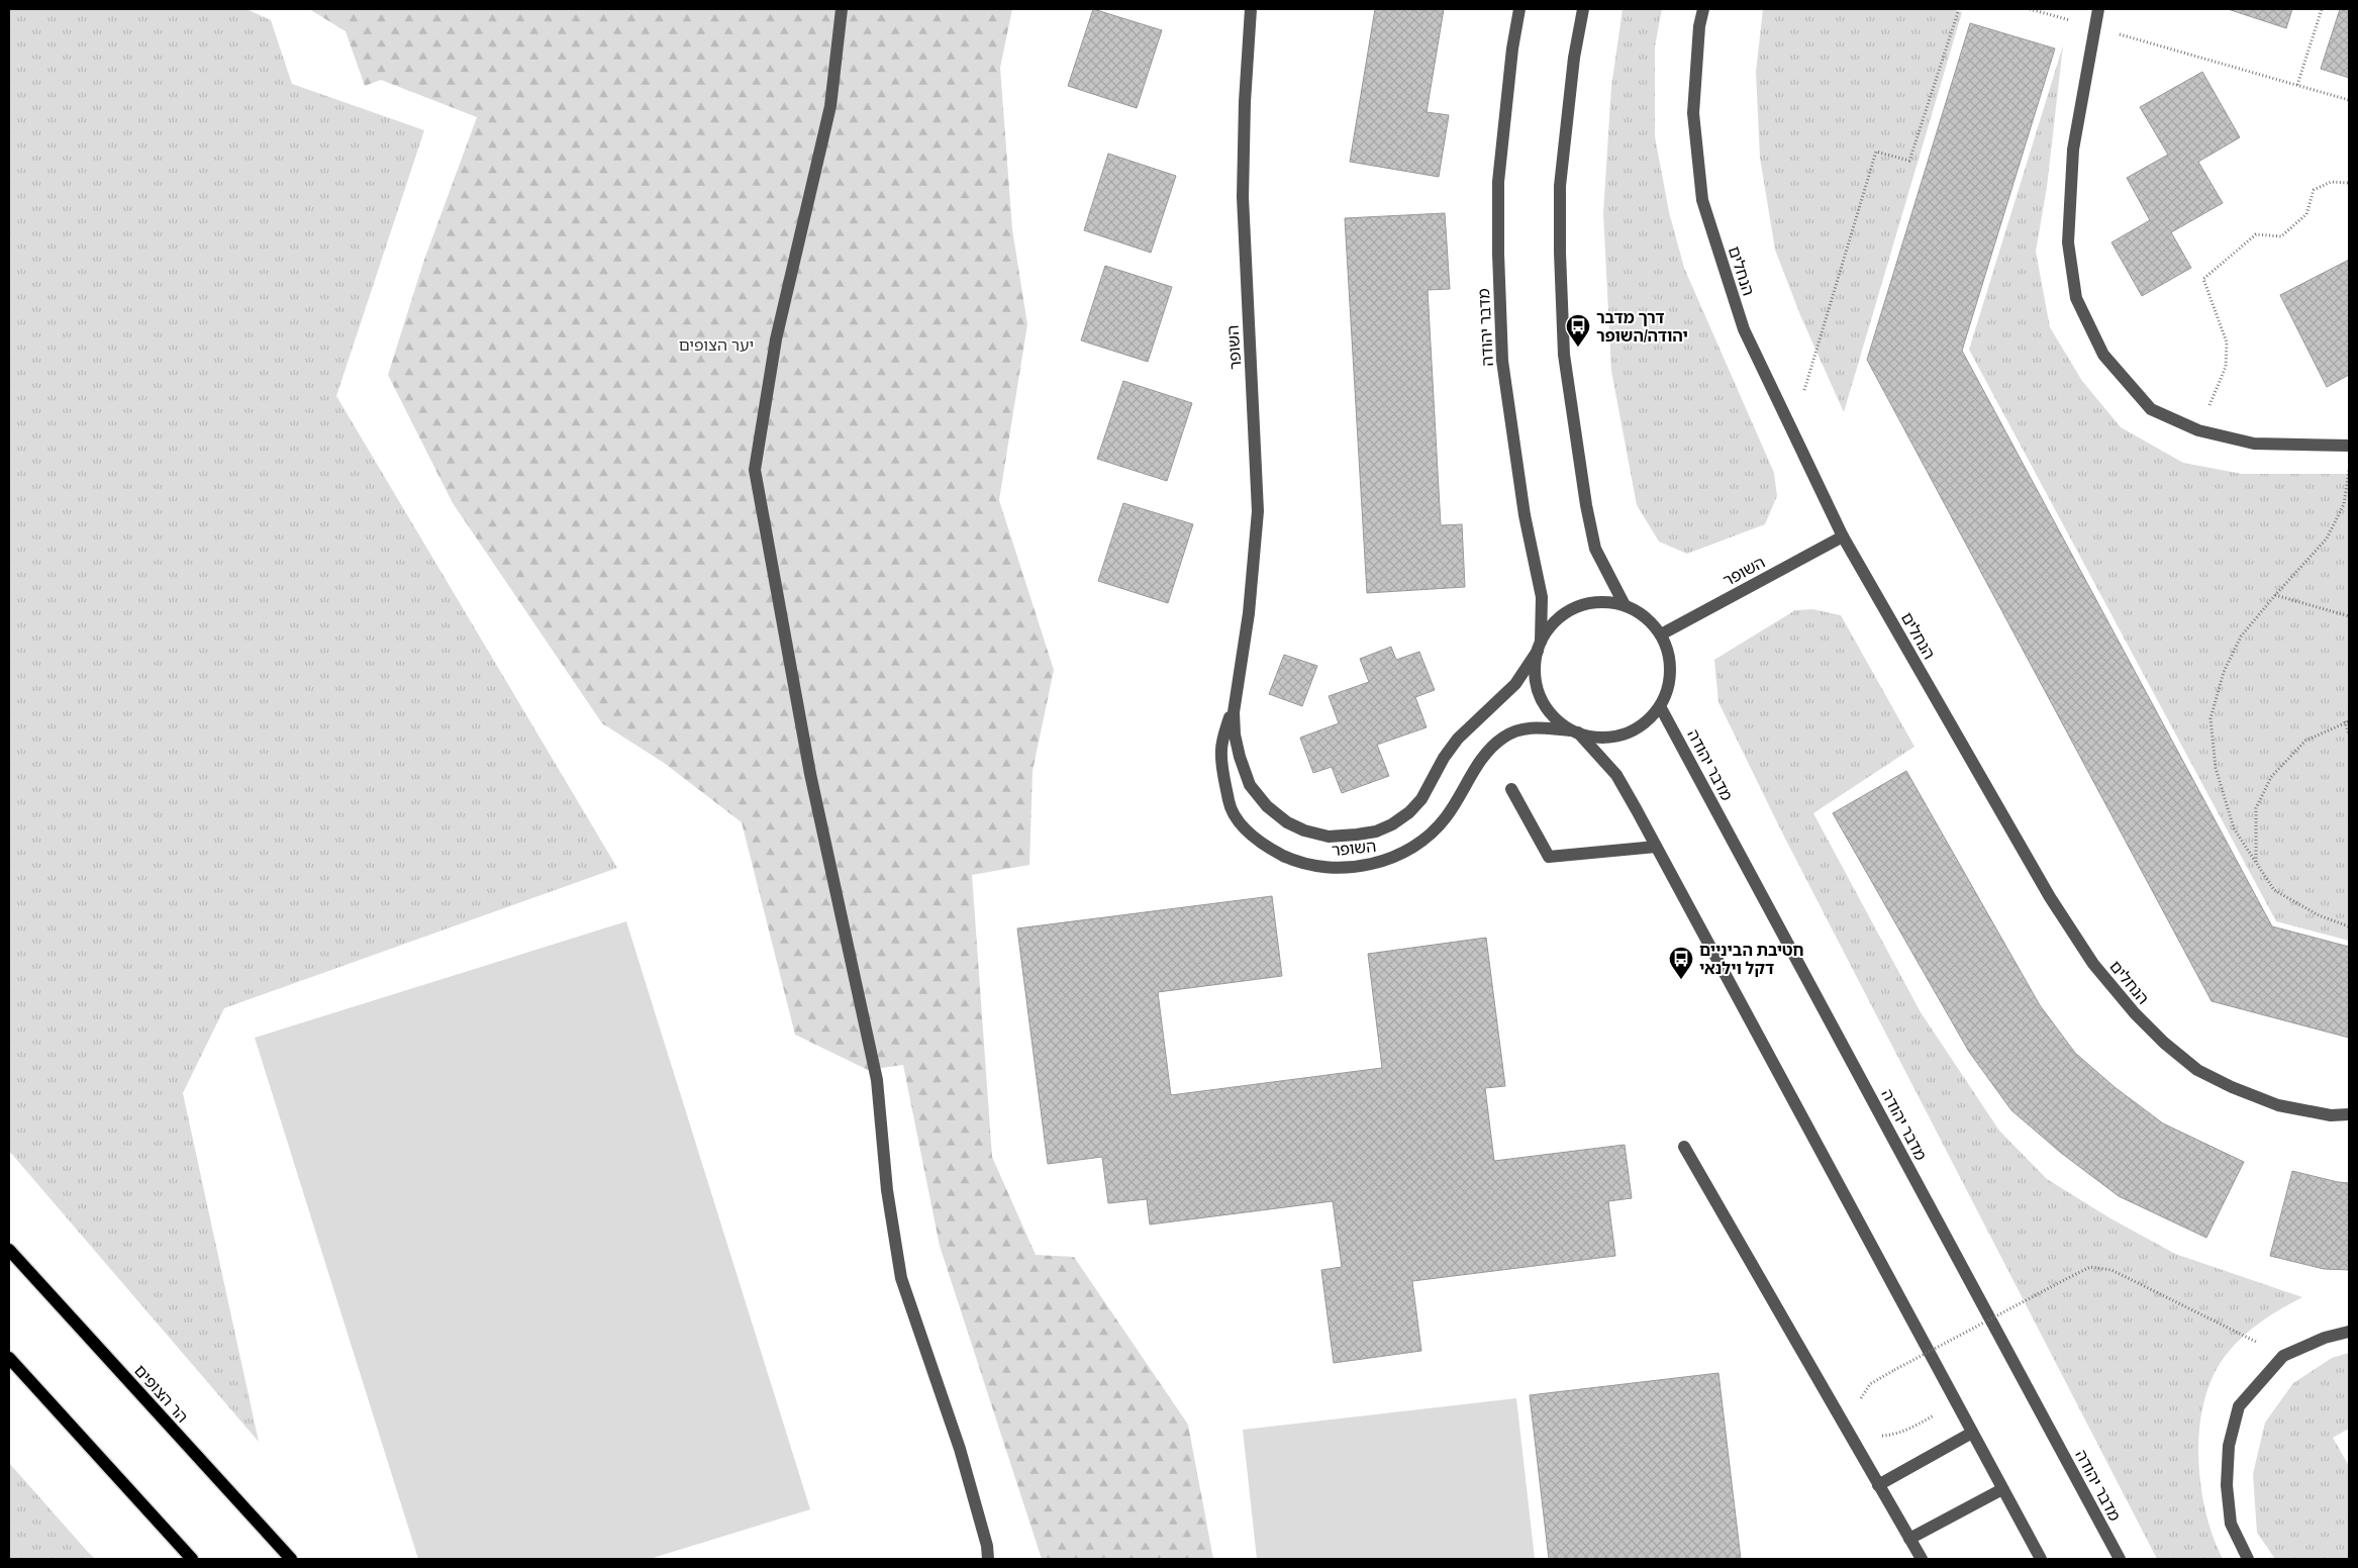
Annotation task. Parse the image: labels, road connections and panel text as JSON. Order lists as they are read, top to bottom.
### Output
{
  "streets": {
    "main road": ["הר הצופים"],
    "street": ["הנחלים", "מדבר יהודה", "השופר"]
  },
  "crossings": [
    ["הנחלים", "השופר"],
    ["מדבר יהודה", "השופר"]
  ],
  "parks": ["יער הצופים"],
  "places": {
    "bus stop": ["דרך מדבר יהודה/השופר", "חטיבת הביניים דקל וילנאי"]
  }
}
